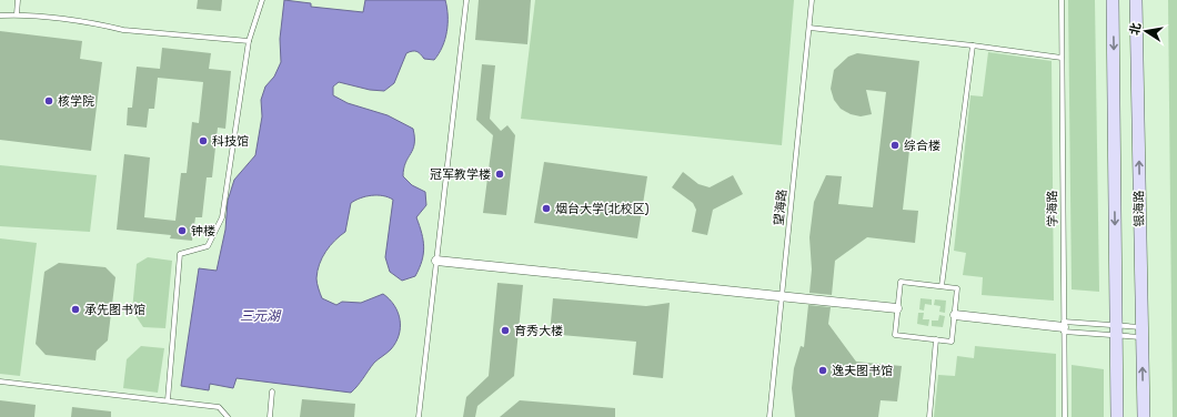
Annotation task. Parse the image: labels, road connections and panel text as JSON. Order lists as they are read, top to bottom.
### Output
{
  "streets": {
    "main road": ["银海路"],
    "lane": ["望海路", "学海路"]
  },
  "water": ["三元湖"],
  "places": [
    "核学院",
    "科技馆",
    "综合楼",
    "冠军教学楼",
    "烟台大学(北校区)",
    "钟楼",
    "承先图书馆",
    "育秀大楼",
    "逸夫图书馆"
  ],
  "north": "left"
}
